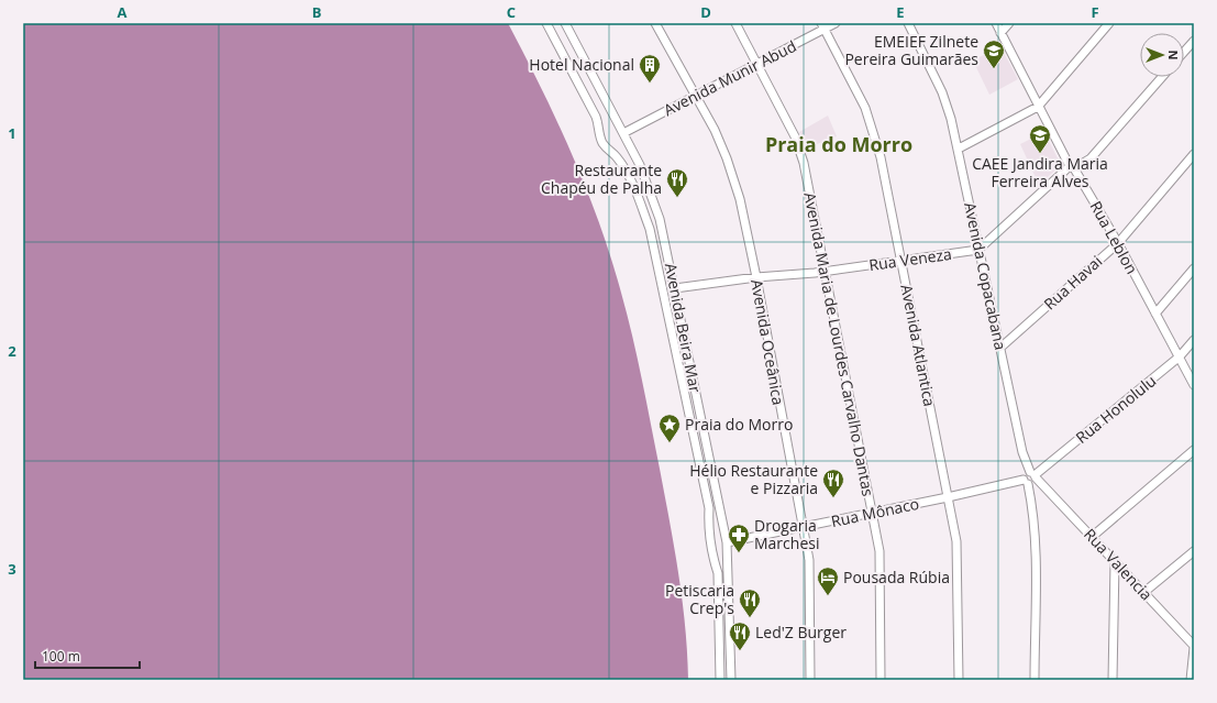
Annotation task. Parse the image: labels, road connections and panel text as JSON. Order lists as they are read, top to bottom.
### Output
{
  "streets": {
    "street": [
      "Avenida Munir Abud",
      "Rua Leblon",
      "Rua Veneza",
      "Avenida Copacabana",
      "Rua Havai",
      "Avenida Beira Mar",
      "Avenida Oceânica",
      "Avenida Maria de Lourdes Carvalho Dantas",
      "Avenida Atlantica",
      "Rua Honolulu",
      "Rua Mônaco",
      "Rua Valencia"
    ]
  },
  "crossings": [
    ["Avenida Munir Abud", "Avenida Beira Mar"],
    ["Avenida Munir Abud", "Avenida Oceânica"],
    ["Avenida Munir Abud", "Avenida Maria de Lourdes Carvalho Dantas"],
    ["Avenida Munir Abud", "Avenida Atlantica"],
    ["Rua Leblon", "Rua Havai"],
    ["Rua Leblon", "Rua Honolulu"],
    ["Rua Veneza", "Avenida Copacabana"],
    ["Rua Veneza", "Avenida Beira Mar"],
    ["Rua Veneza", "Avenida Oceânica"],
    ["Rua Veneza", "Avenida Maria de Lourdes Carvalho Dantas"],
    ["Rua Veneza", "Avenida Atlantica"],
    ["Avenida Copacabana", "Rua Havai"],
    ["Avenida Copacabana", "Rua Honolulu"],
    ["Avenida Copacabana", "Rua Mônaco"],
    ["Avenida Copacabana", "Rua Valencia"],
    ["Avenida Beira Mar", "Rua Mônaco"],
    ["Avenida Oceânica", "Rua Mônaco"],
    ["Avenida Maria de Lourdes Carvalho Dantas", "Rua Mônaco"],
    ["Avenida Atlantica", "Rua Mônaco"],
    ["Rua Honolulu", "Rua Mônaco"],
    ["Rua Honolulu", "Rua Valencia"],
    ["Rua Mônaco", "Rua Valencia"]
  ],
  "districts": ["Praia do Morro"],
  "places": {
    "school or university": ["EMEIEF Zilnete Pereira Guimarães", "CAEE Jandira Maria Ferreira Alves"],
    "building": ["Hotel Nacional"],
    "restaurant": [
      "Restaurante Chapéu de Palha",
      "Hélio Restaurante e Pizzaria",
      "Petiscaria Crep's",
      "Led'Z Burger"
    ],
    "place": ["Praia do Morro"],
    "pharmacy": ["Drogaria Marchesi"],
    "hotel": ["Pousada Rúbia"]
  },
  "scale_bar": "100 m",
  "north": "right",
  "grid": {
    "columns": [
      "A",
      "B",
      "C",
      "D",
      "E",
      "F"
    ],
    "rows": ["1", "2", "3"]
  }
}
